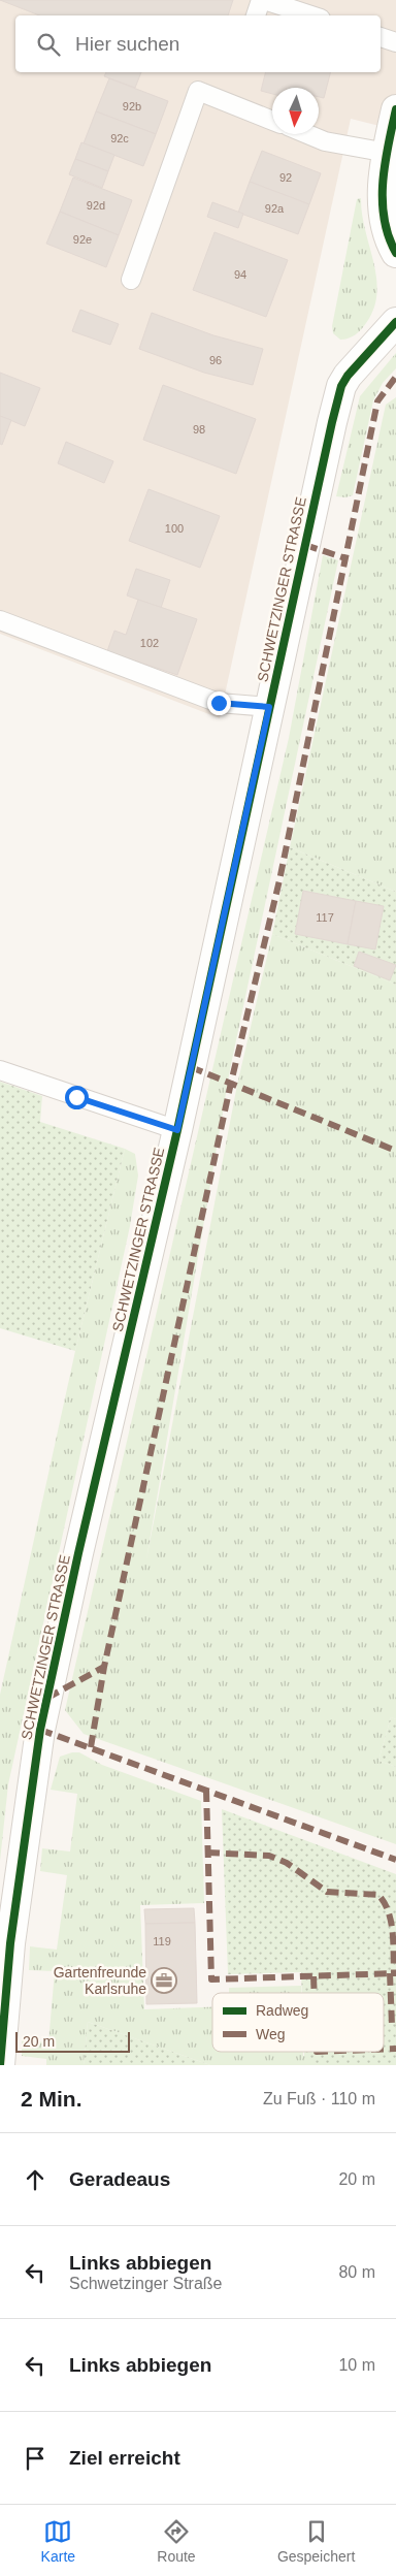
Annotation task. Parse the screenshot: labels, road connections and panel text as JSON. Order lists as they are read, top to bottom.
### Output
{
  "streets": {
    "street": ["SCHWETZINGER STRASSE"]
  },
  "places": {
    "office": ["Gartenfreunde Karlsruhe"]
  },
  "house_numbers": [
    "92b",
    "92c",
    "92",
    "92d",
    "92a",
    "92e",
    "94",
    "96",
    "98",
    "100",
    "102",
    "117",
    "119"
  ],
  "legend": ["Radweg", "Weg"],
  "scale_bar": "20 m",
  "north": "bottom",
  "page": {
    "search": "Hier suchen",
    "scale": "20 m",
    "heading": ["2 Min.", "Zu Fuß · 110 m"],
    "list": [
      ["Geradeaus", "20 m"],
      ["Links abbiegen", "Schwetzinger Straße", "80 m"],
      ["Links abbiegen", "10 m"],
      "Ziel erreicht"
    ],
    "nav": ["Karte", "Route", "Gespeichert"]
  }
}
